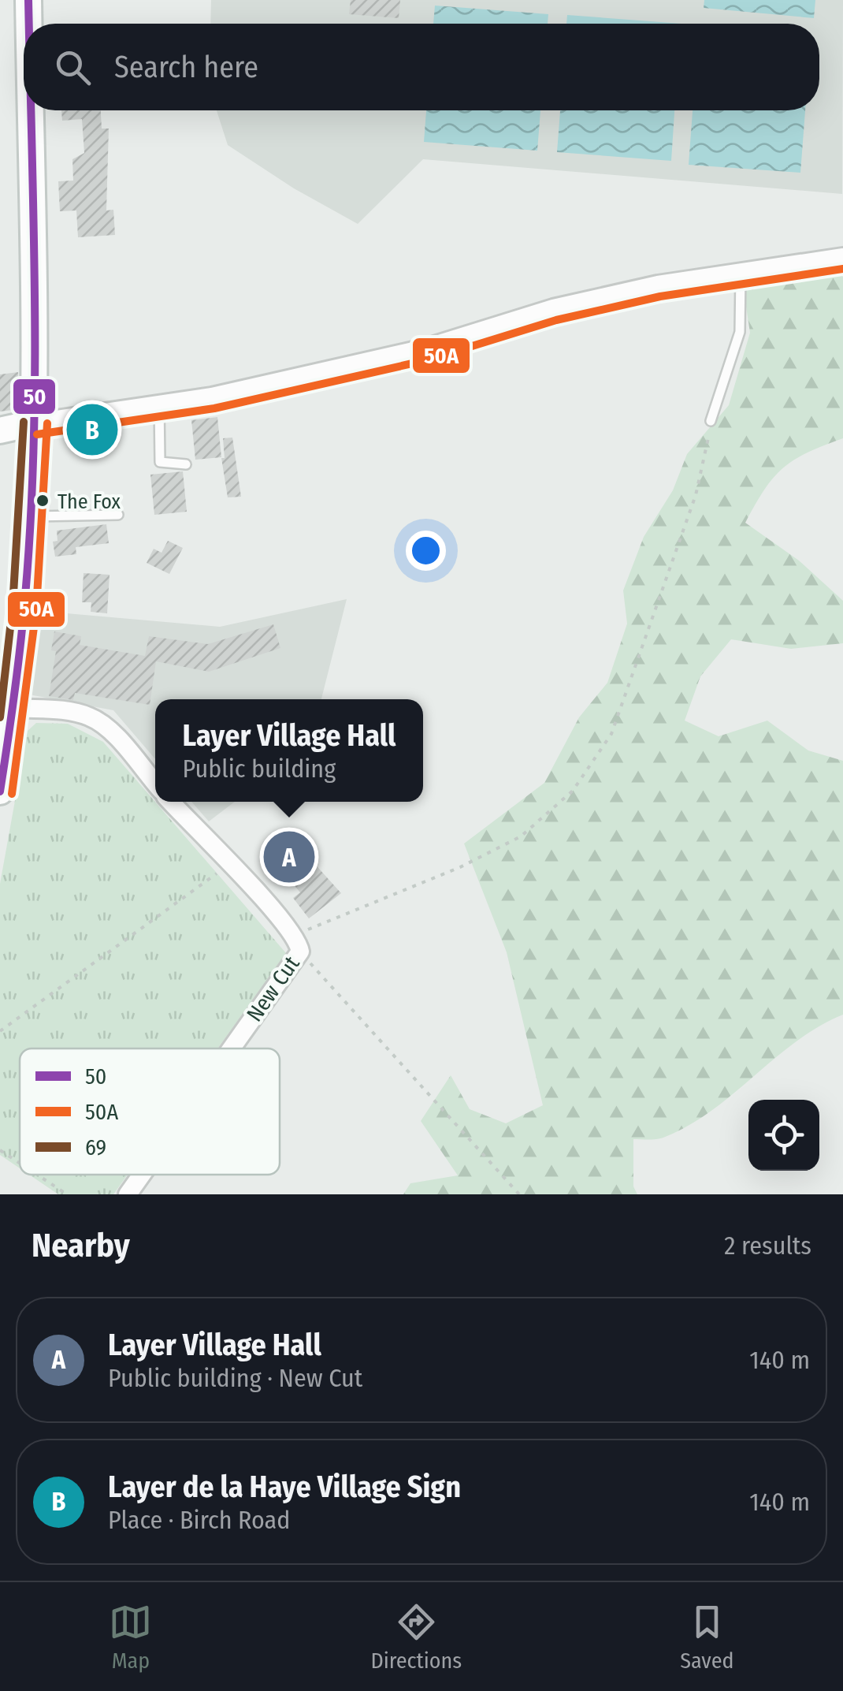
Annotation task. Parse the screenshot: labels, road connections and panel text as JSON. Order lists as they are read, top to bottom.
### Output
{
  "streets": {
    "street": ["New Cut"]
  },
  "places": ["The Fox"],
  "lines": ["transit line 50", "transit line 50A", "transit line 69"],
  "legend": ["50", "50A", "69"],
  "page": {
    "search": "Search here",
    "pins": ["B", "A"],
    "popup": ["Layer Village Hall", "Public building"],
    "heading": ["Nearby", "2 results"],
    "list": [
      {
        "mark": "A",
        "name": "Layer Village Hall",
        "note": "Public building · New Cut",
        "value": "140 m"
      },
      {
        "mark": "B",
        "name": "Layer de la Haye Village Sign",
        "note": "Place · Birch Road",
        "value": "140 m"
      }
    ],
    "nav": ["Map", "Directions", "Saved"]
  }
}
